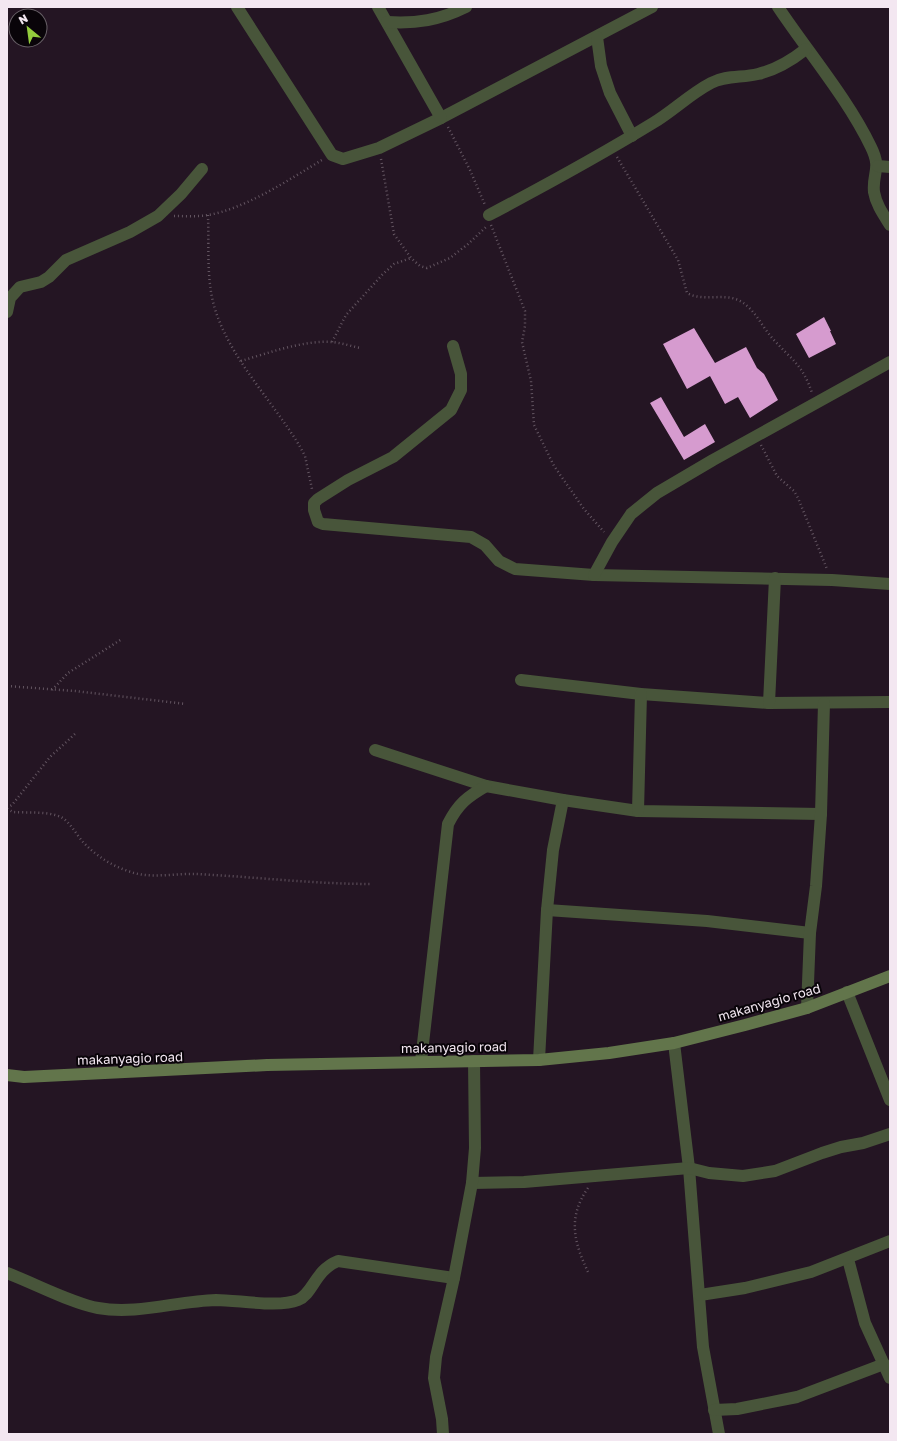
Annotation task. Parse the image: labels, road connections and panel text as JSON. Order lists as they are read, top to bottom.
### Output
{
  "streets": {
    "street": ["makanyagio road"]
  },
  "north": "top left"
}
